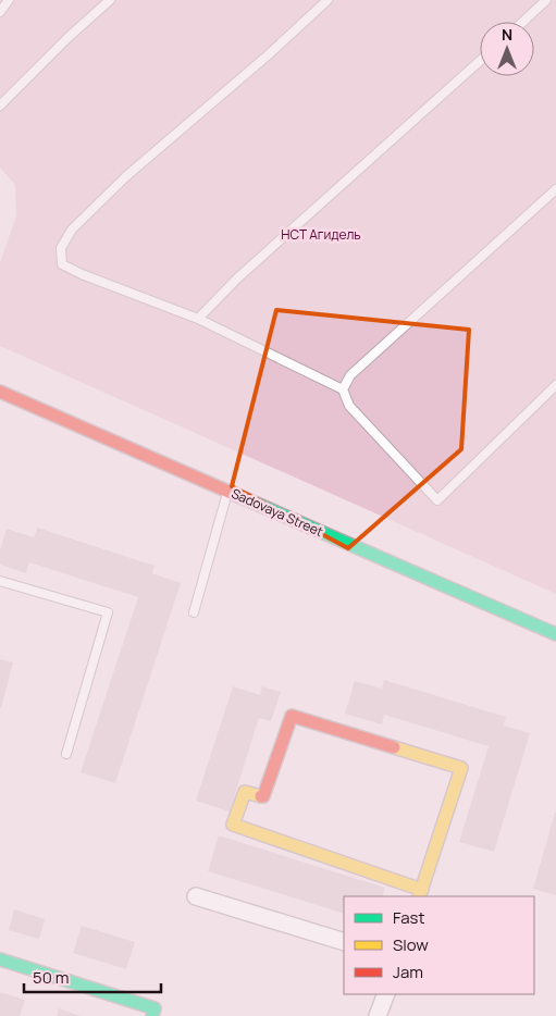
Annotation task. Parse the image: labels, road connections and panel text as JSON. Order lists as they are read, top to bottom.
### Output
{
  "streets": {
    "street": ["Sadovaya Street"]
  },
  "parks": ["НСТ Агидель"],
  "legend": ["Fast", "Slow", "Jam"],
  "scale_bar": "50 m",
  "north": "top"
}
